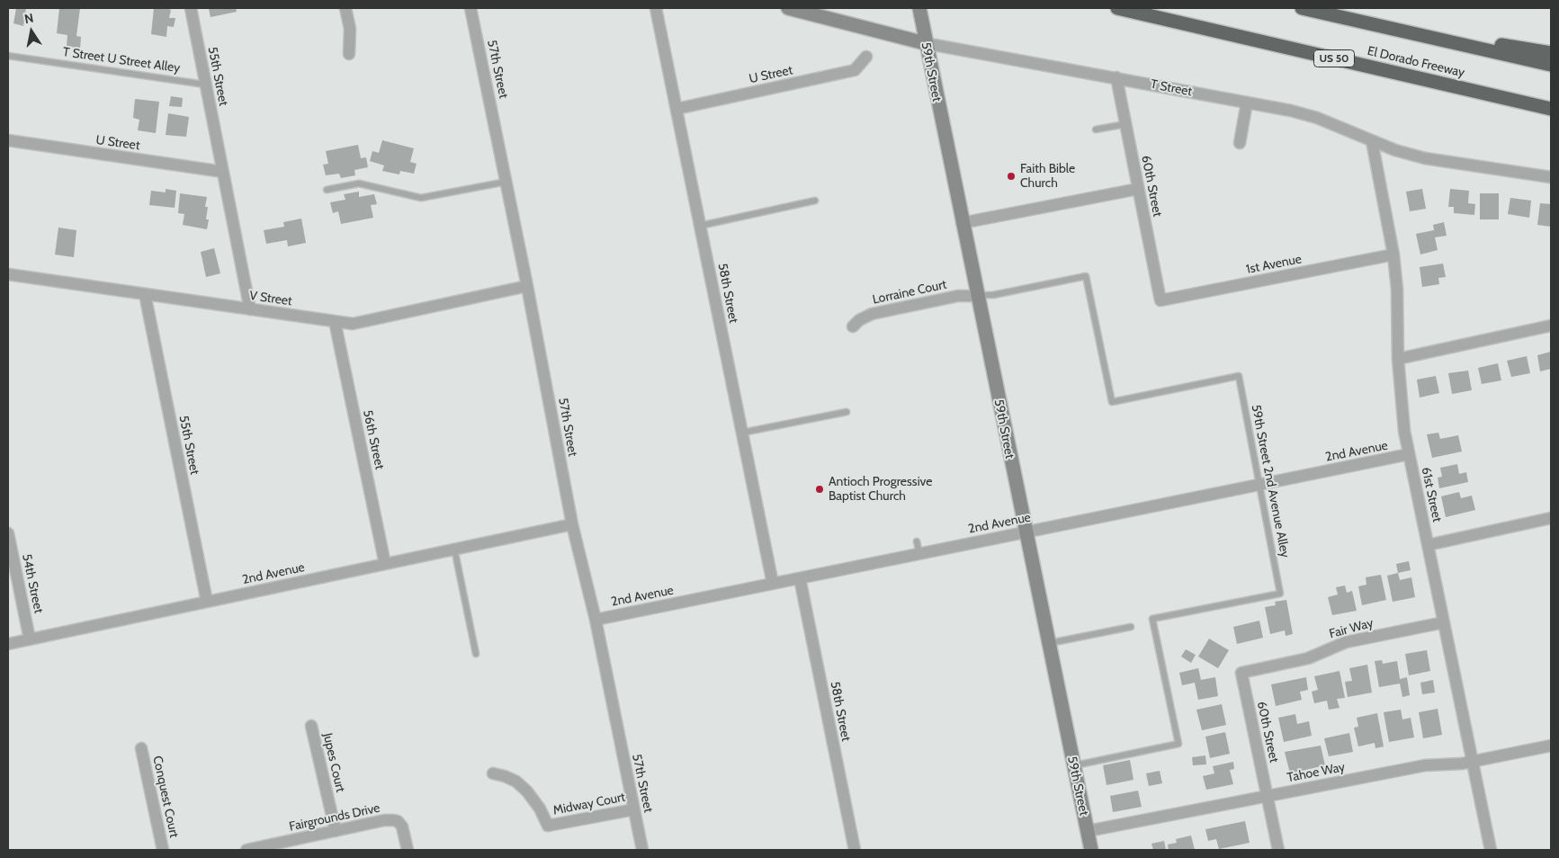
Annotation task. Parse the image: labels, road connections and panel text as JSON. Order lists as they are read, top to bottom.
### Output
{
  "streets": {
    "highway": ["US 50", "El Dorado Freeway"],
    "street": [
      "57th Street",
      "59th Street",
      "U Street",
      "55th Street",
      "T Street",
      "60th Street",
      "1st Avenue",
      "Lorraine Court",
      "58th Street",
      "V Street",
      "56th Street",
      "2nd Avenue",
      "61st Street",
      "54th Street",
      "Fair Way",
      "Jupes Court",
      "Tahoe Way",
      "Conquest Court",
      "Midway Court",
      "Fairgrounds Drive"
    ],
    "lane": ["T Street U Street Alley", "59th Street 2nd Avenue Alley"]
  },
  "crossings": [
    ["T Street U Street Alley", "55th Street"],
    ["57th Street", "V Street"],
    ["57th Street", "2nd Avenue"],
    ["57th Street", "Midway Court"],
    ["59th Street", "T Street"],
    ["59th Street", "Lorraine Court"],
    ["59th Street", "2nd Avenue"],
    ["59th Street", "59th Street 2nd Avenue Alley"],
    ["59th Street", "Tahoe Way"],
    ["U Street", "55th Street"],
    ["U Street", "58th Street"],
    ["55th Street", "V Street"],
    ["55th Street", "2nd Avenue"],
    ["T Street", "60th Street"],
    ["T Street", "61st Street"],
    ["60th Street", "1st Avenue"],
    ["60th Street", "Fair Way"],
    ["60th Street", "Tahoe Way"],
    ["1st Avenue", "61st Street"],
    ["Lorraine Court", "59th Street 2nd Avenue Alley"],
    ["58th Street", "2nd Avenue"],
    ["V Street", "56th Street"],
    ["56th Street", "2nd Avenue"],
    ["2nd Avenue", "59th Street 2nd Avenue Alley"],
    ["2nd Avenue", "61st Street"],
    ["2nd Avenue", "54th Street"],
    ["61st Street", "Fair Way"],
    ["61st Street", "Tahoe Way"],
    ["Jupes Court", "Fairgrounds Drive"]
  ],
  "places": ["Faith Bible Church", "Antioch Progressive Baptist Church"],
  "north": "top"
}
